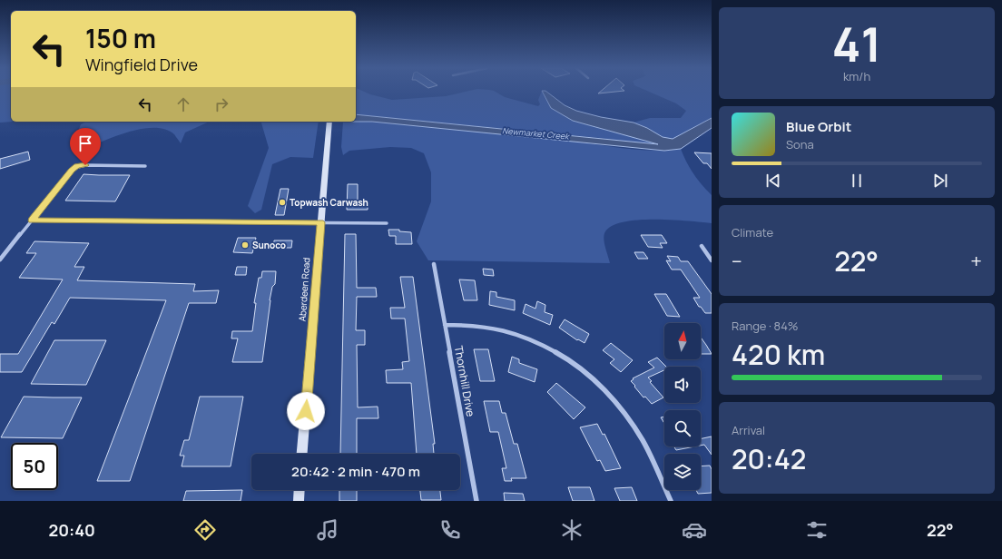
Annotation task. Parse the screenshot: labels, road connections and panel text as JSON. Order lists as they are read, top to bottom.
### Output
{
  "streets": {
    "main road": ["Aberdeen Road"],
    "street": ["Thornhill Drive"]
  },
  "water": ["Newmarket Creek"],
  "places": ["Topwash Carwash", "Sunoco"],
  "north": "top",
  "page": {
    "tile": [
      ["41", "km/h"],
      "Climate",
      ["Range · 84%", "420 km"],
      ["Arrival", "20:42"]
    ],
    "turn": ["150 m", "Wingfield Drive"],
    "song": ["Blue Orbit", "Sona"],
    "heat": ["−", "22°", "+"],
    "limit": "50",
    "trip": "20:42 · 2 min · 470 m",
    "tabs": ["20:40", "22°"]
  }
}
